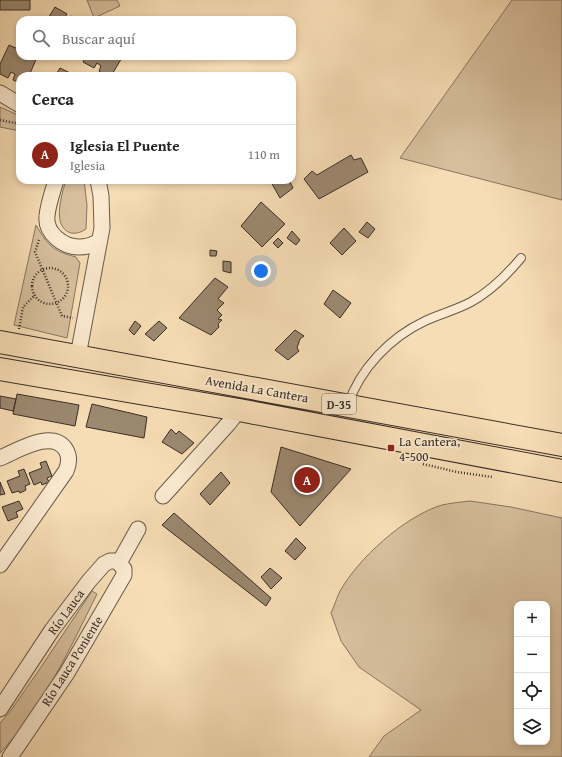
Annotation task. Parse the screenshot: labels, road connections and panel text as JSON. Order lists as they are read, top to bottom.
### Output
{
  "streets": {
    "highway": ["Avenida La Cantera", "D-35"],
    "street": ["Río Lauca", "Río Lauca Poniente"]
  },
  "crossings": [
    ["Río Lauca", "Río Lauca Poniente"]
  ],
  "places": {
    "transit": ["La Cantera, 4-500"]
  },
  "page": {
    "search": "Buscar aquí",
    "heading": "Cerca",
    "list": [
      {
        "mark": "A",
        "name": "Iglesia El Puente",
        "note": "Iglesia",
        "value": "110 m"
      }
    ],
    "pins": "A",
    "map_buttons": ["+", "−"]
  }
}
